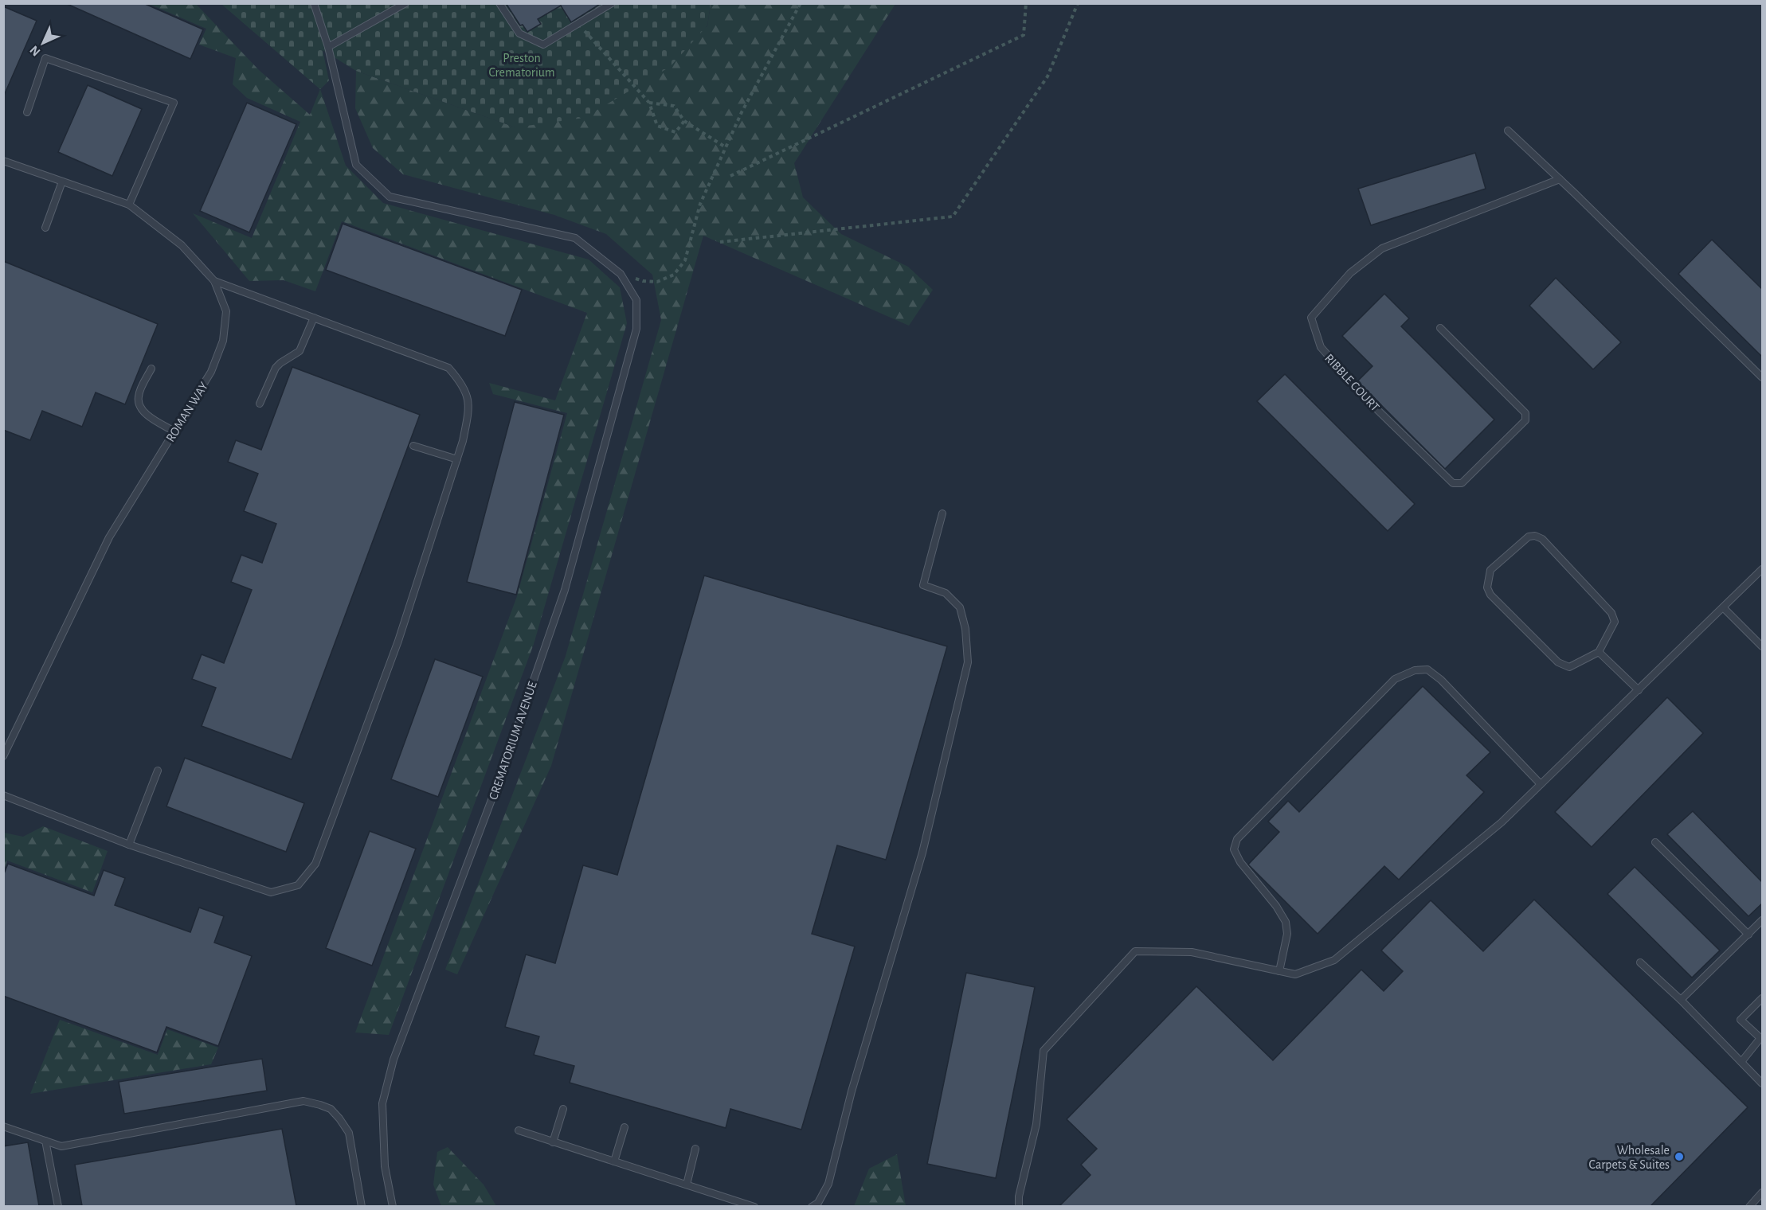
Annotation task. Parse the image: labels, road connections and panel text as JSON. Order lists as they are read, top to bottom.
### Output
{
  "streets": {
    "lane": ["RIBBLE COURT", "ROMAN WAY", "CREMATORIUM AVENUE"]
  },
  "parks": ["Preston Crematorium"],
  "places": ["Wholesale Carpets & Suites"],
  "north": "bottom left"
}
